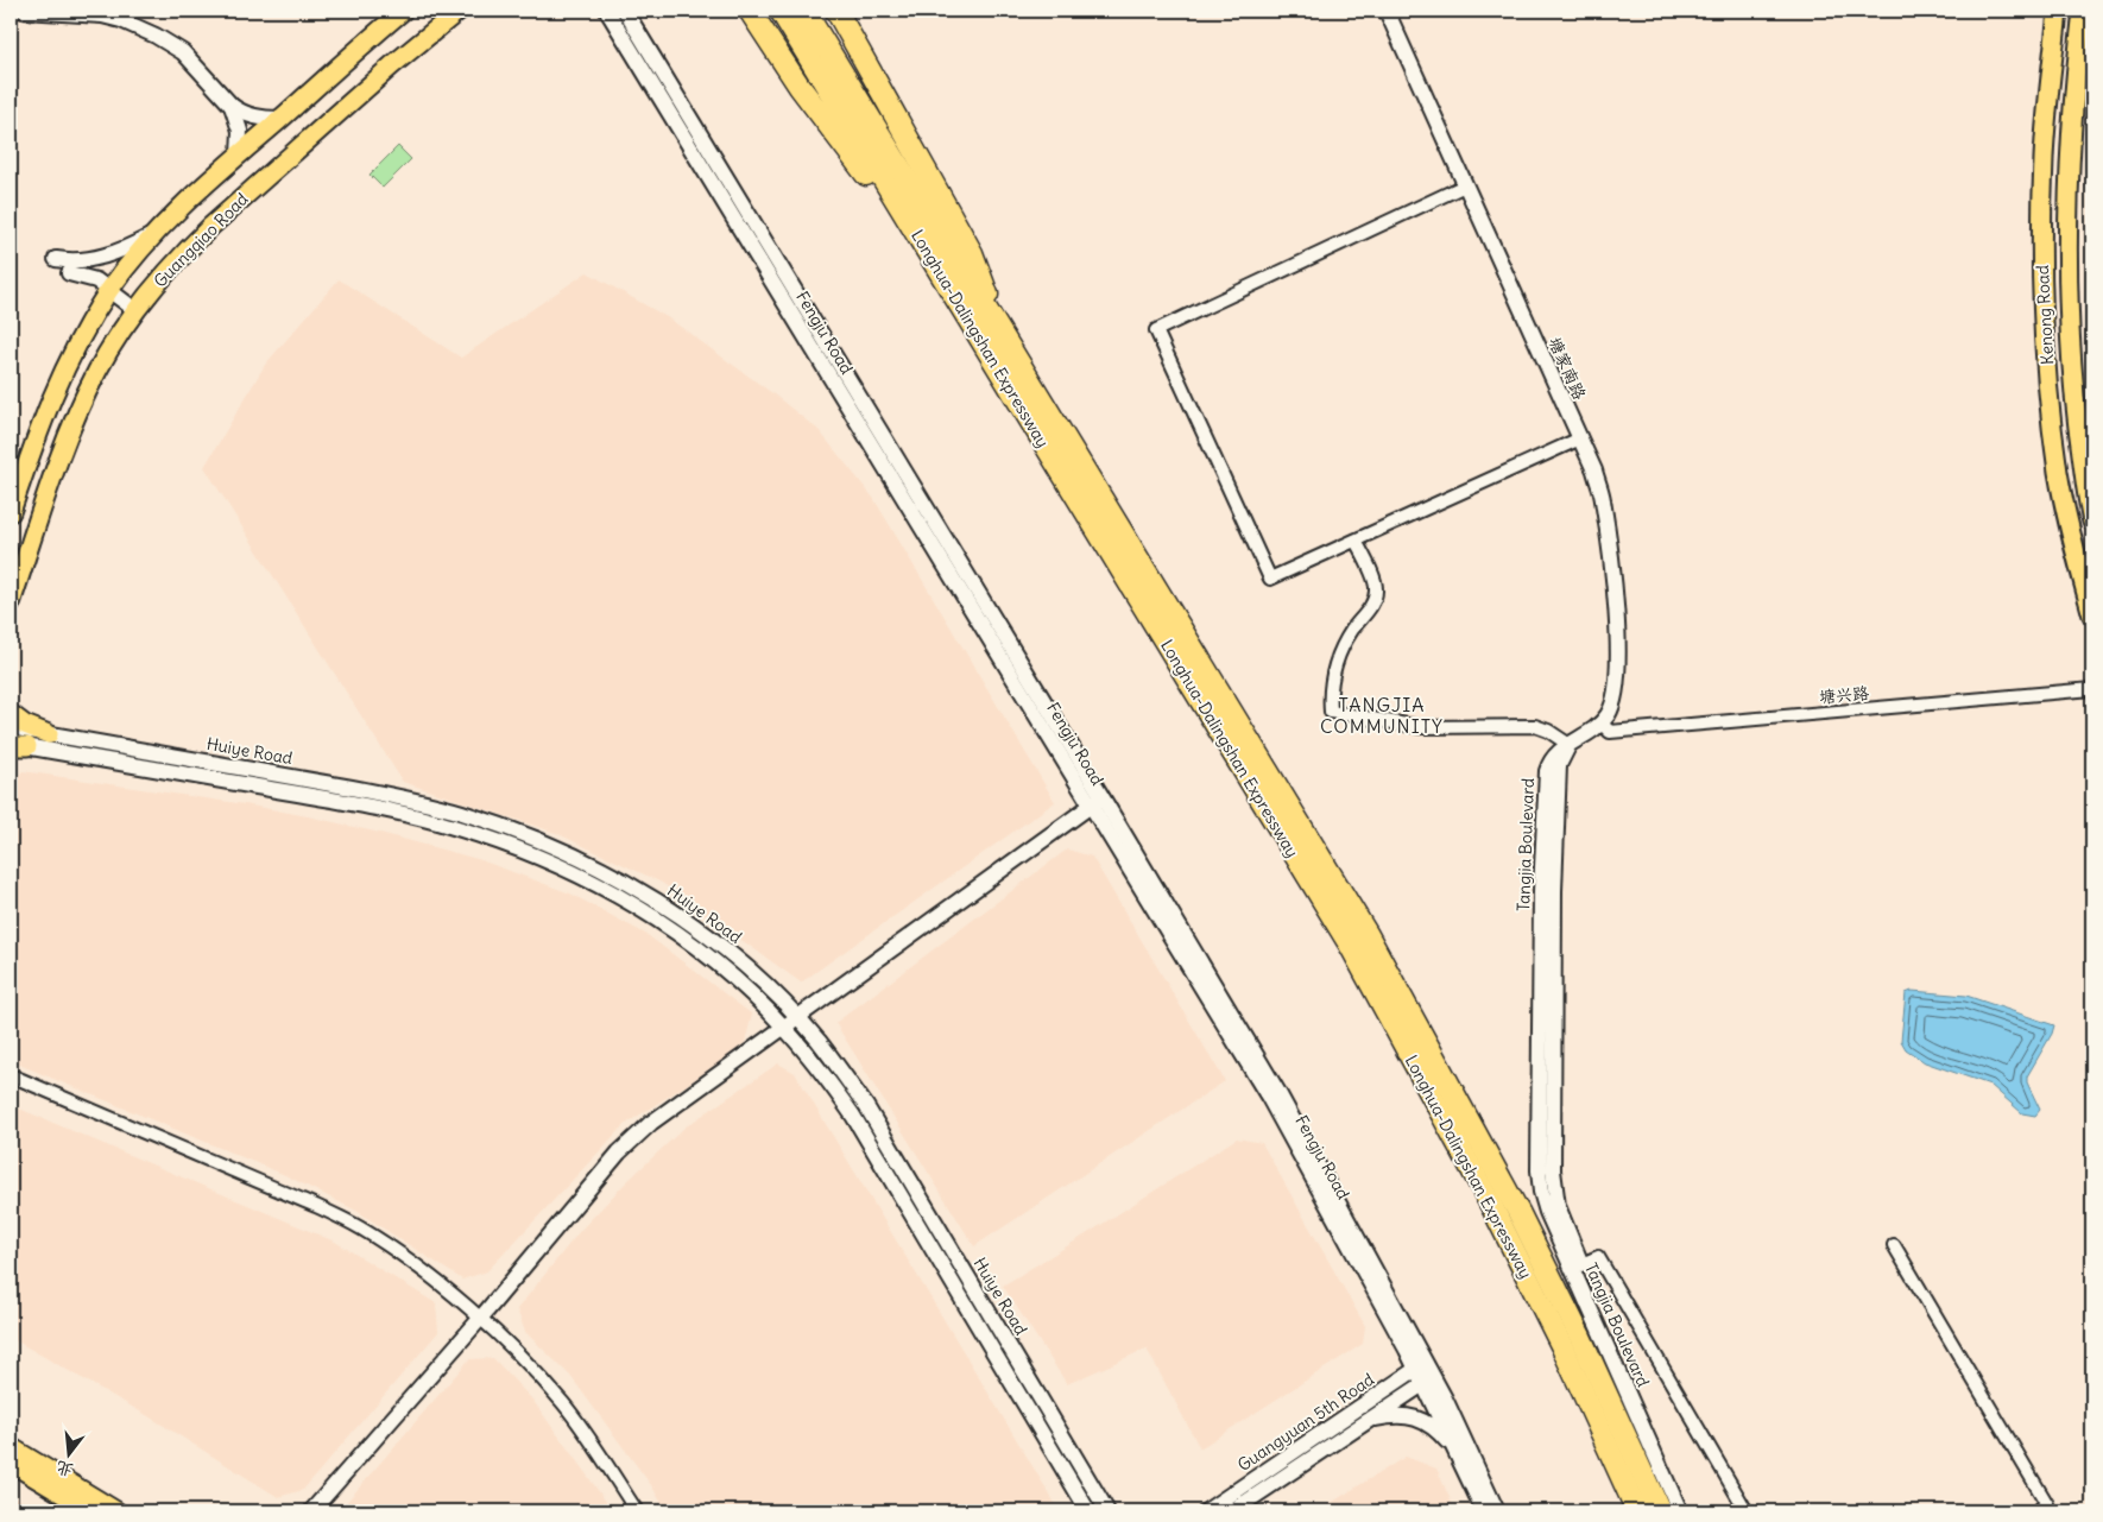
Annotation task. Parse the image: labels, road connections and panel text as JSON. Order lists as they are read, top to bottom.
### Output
{
  "streets": {
    "highway": ["Longhua-Dalingshan Expressway"],
    "main road": ["Guangqiao Road", "Kenong Road"],
    "street": [
      "Fengju Road",
      "塘家南路",
      "塘兴路",
      "Huiye Road",
      "Tangjia Boulevard",
      "Guangyuan 5th Road"
    ]
  },
  "crossings": [
    ["Fengju Road", "Guangyuan 5th Road"],
    ["塘家南路", "塘兴路"]
  ],
  "districts": ["TANGJIA COMMUNITY"],
  "north": "bottom"
}
